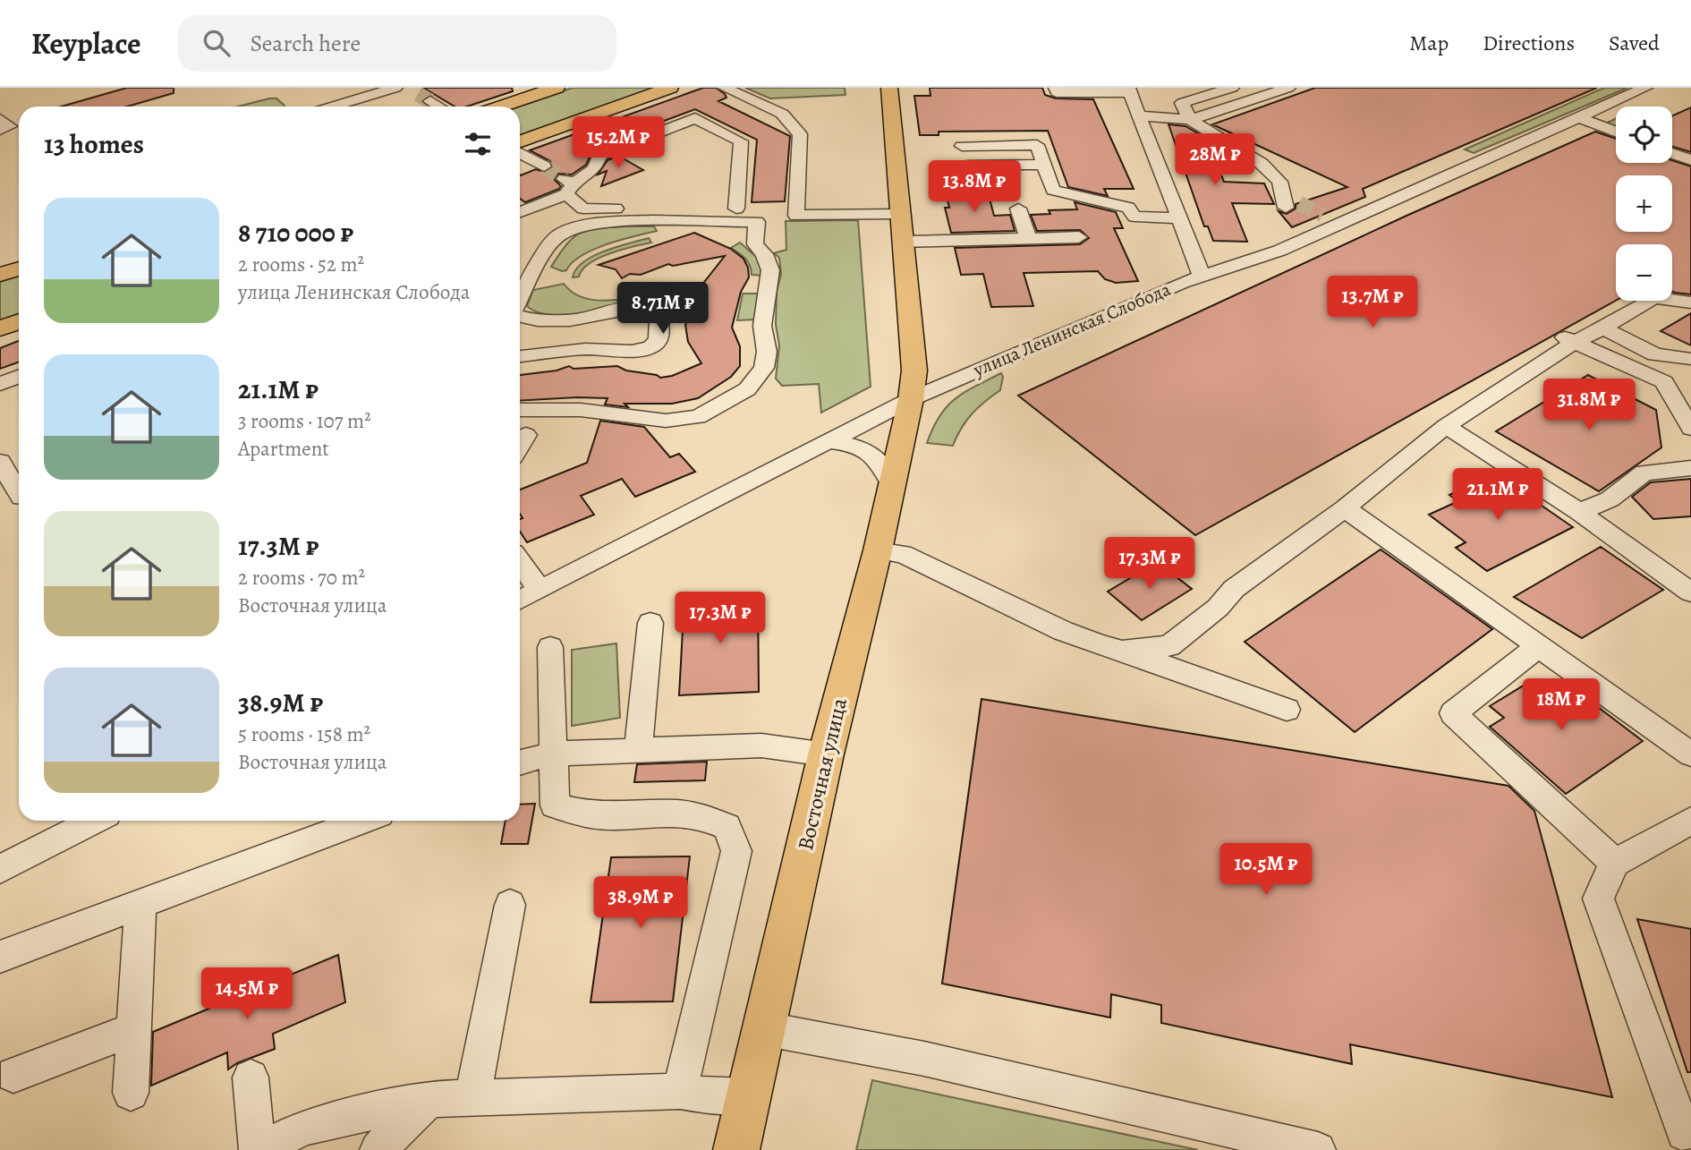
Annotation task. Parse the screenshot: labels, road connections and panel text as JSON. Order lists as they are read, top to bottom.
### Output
{
  "streets": {
    "main road": ["Восточная улица"],
    "street": ["улица Ленинская Слобода"]
  },
  "crossings": [
    ["улица Ленинская Слобода", "Восточная улица"]
  ],
  "page": {
    "header": "Keyplace",
    "search": "Search here",
    "nav": ["Map", "Directions", "Saved"],
    "map_buttons": ["+", "−"],
    "heading": "13 homes",
    "price": [
      "15.2M ₽",
      "28M ₽",
      "13.8M ₽",
      "13.7M ₽",
      "8.71M ₽",
      "31.8M ₽",
      "21.1M ₽",
      "17.3M ₽",
      "17.3M ₽",
      "18M ₽",
      "10.5M ₽",
      "38.9M ₽",
      "14.5M ₽"
    ],
    "list": [
      {
        "name": "8 710 000 ₽",
        "note": "2 rooms · 52 m² · улица Ленинская Слобода"
      },
      {
        "name": "21.1M ₽",
        "note": "3 rooms · 107 m² · Apartment"
      },
      {
        "name": "17.3M ₽",
        "note": "2 rooms · 70 m² · Восточная улица"
      },
      {
        "name": "38.9M ₽",
        "note": "5 rooms · 158 m² · Восточная улица"
      }
    ]
  }
}
